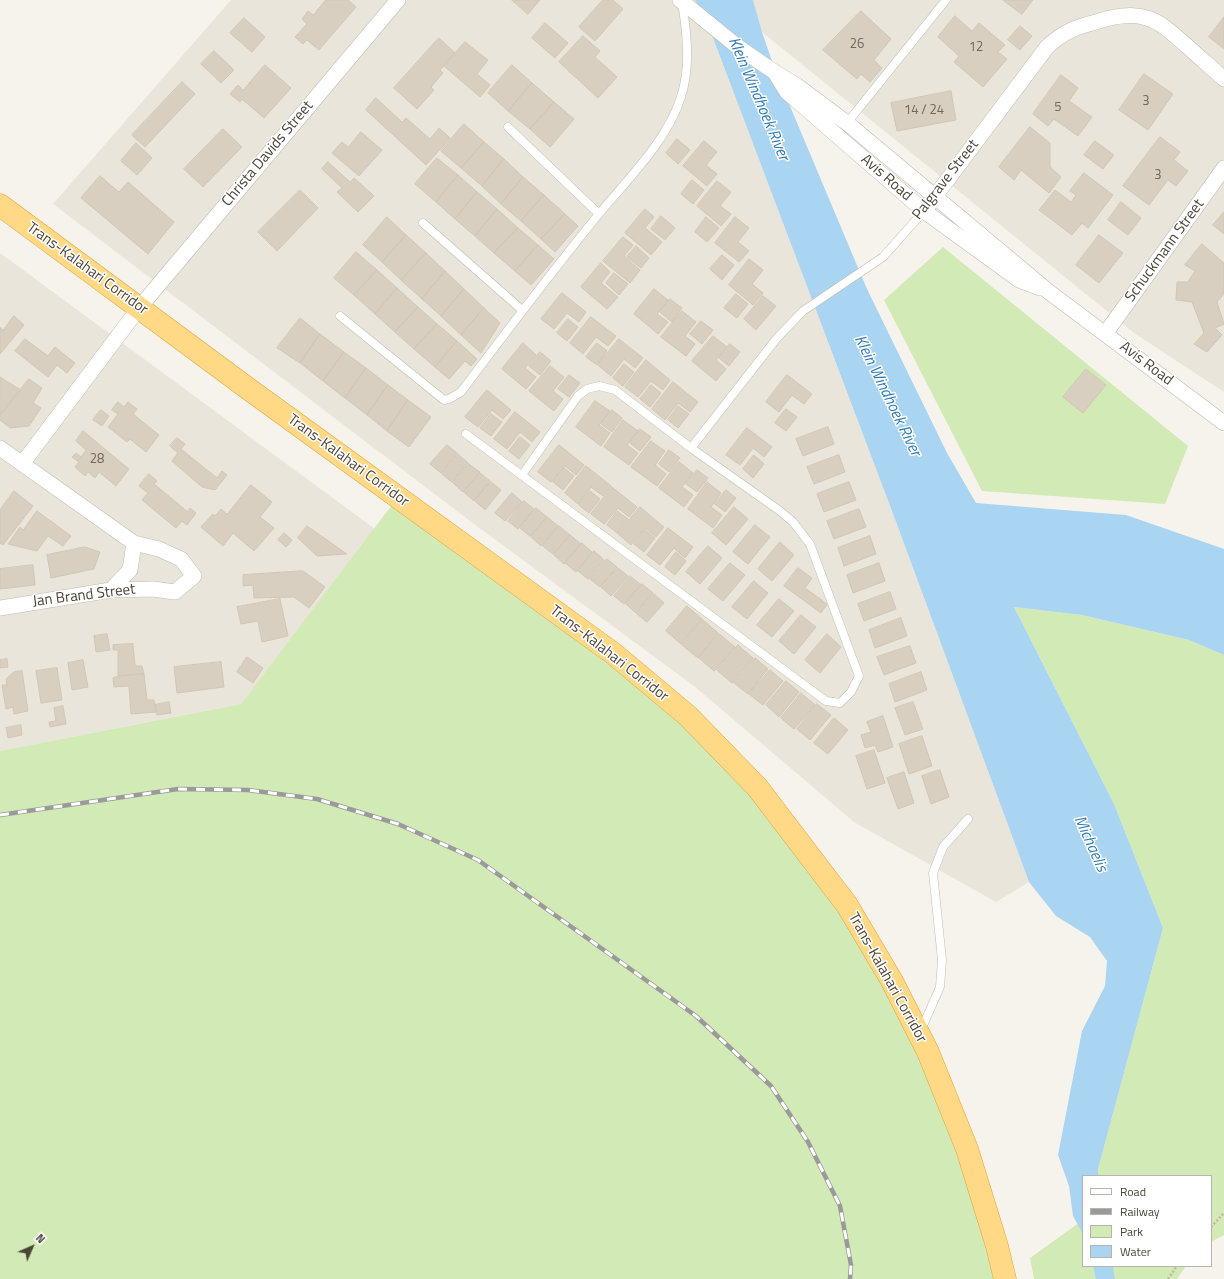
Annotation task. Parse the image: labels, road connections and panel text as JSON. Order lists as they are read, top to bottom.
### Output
{
  "streets": {
    "highway": ["Trans-Kalahari Corridor"],
    "street": [
      "Christa Davids Street",
      "Avis Road",
      "Palgrave Street",
      "Schuckmann Street",
      "Jan Brand Street"
    ]
  },
  "crossings": [
    ["Christa Davids Street", "Trans-Kalahari Corridor"],
    ["Avis Road", "Palgrave Street"],
    ["Avis Road", "Schuckmann Street"]
  ],
  "water": ["Klein Windhoek River", "Michaelis"],
  "house_numbers": [
    "26",
    "12",
    "3",
    "5",
    "14 / 24",
    "3",
    "28"
  ],
  "legend": [
    "Road",
    "Railway",
    "Park",
    "Water"
  ],
  "north": "top right"
}
